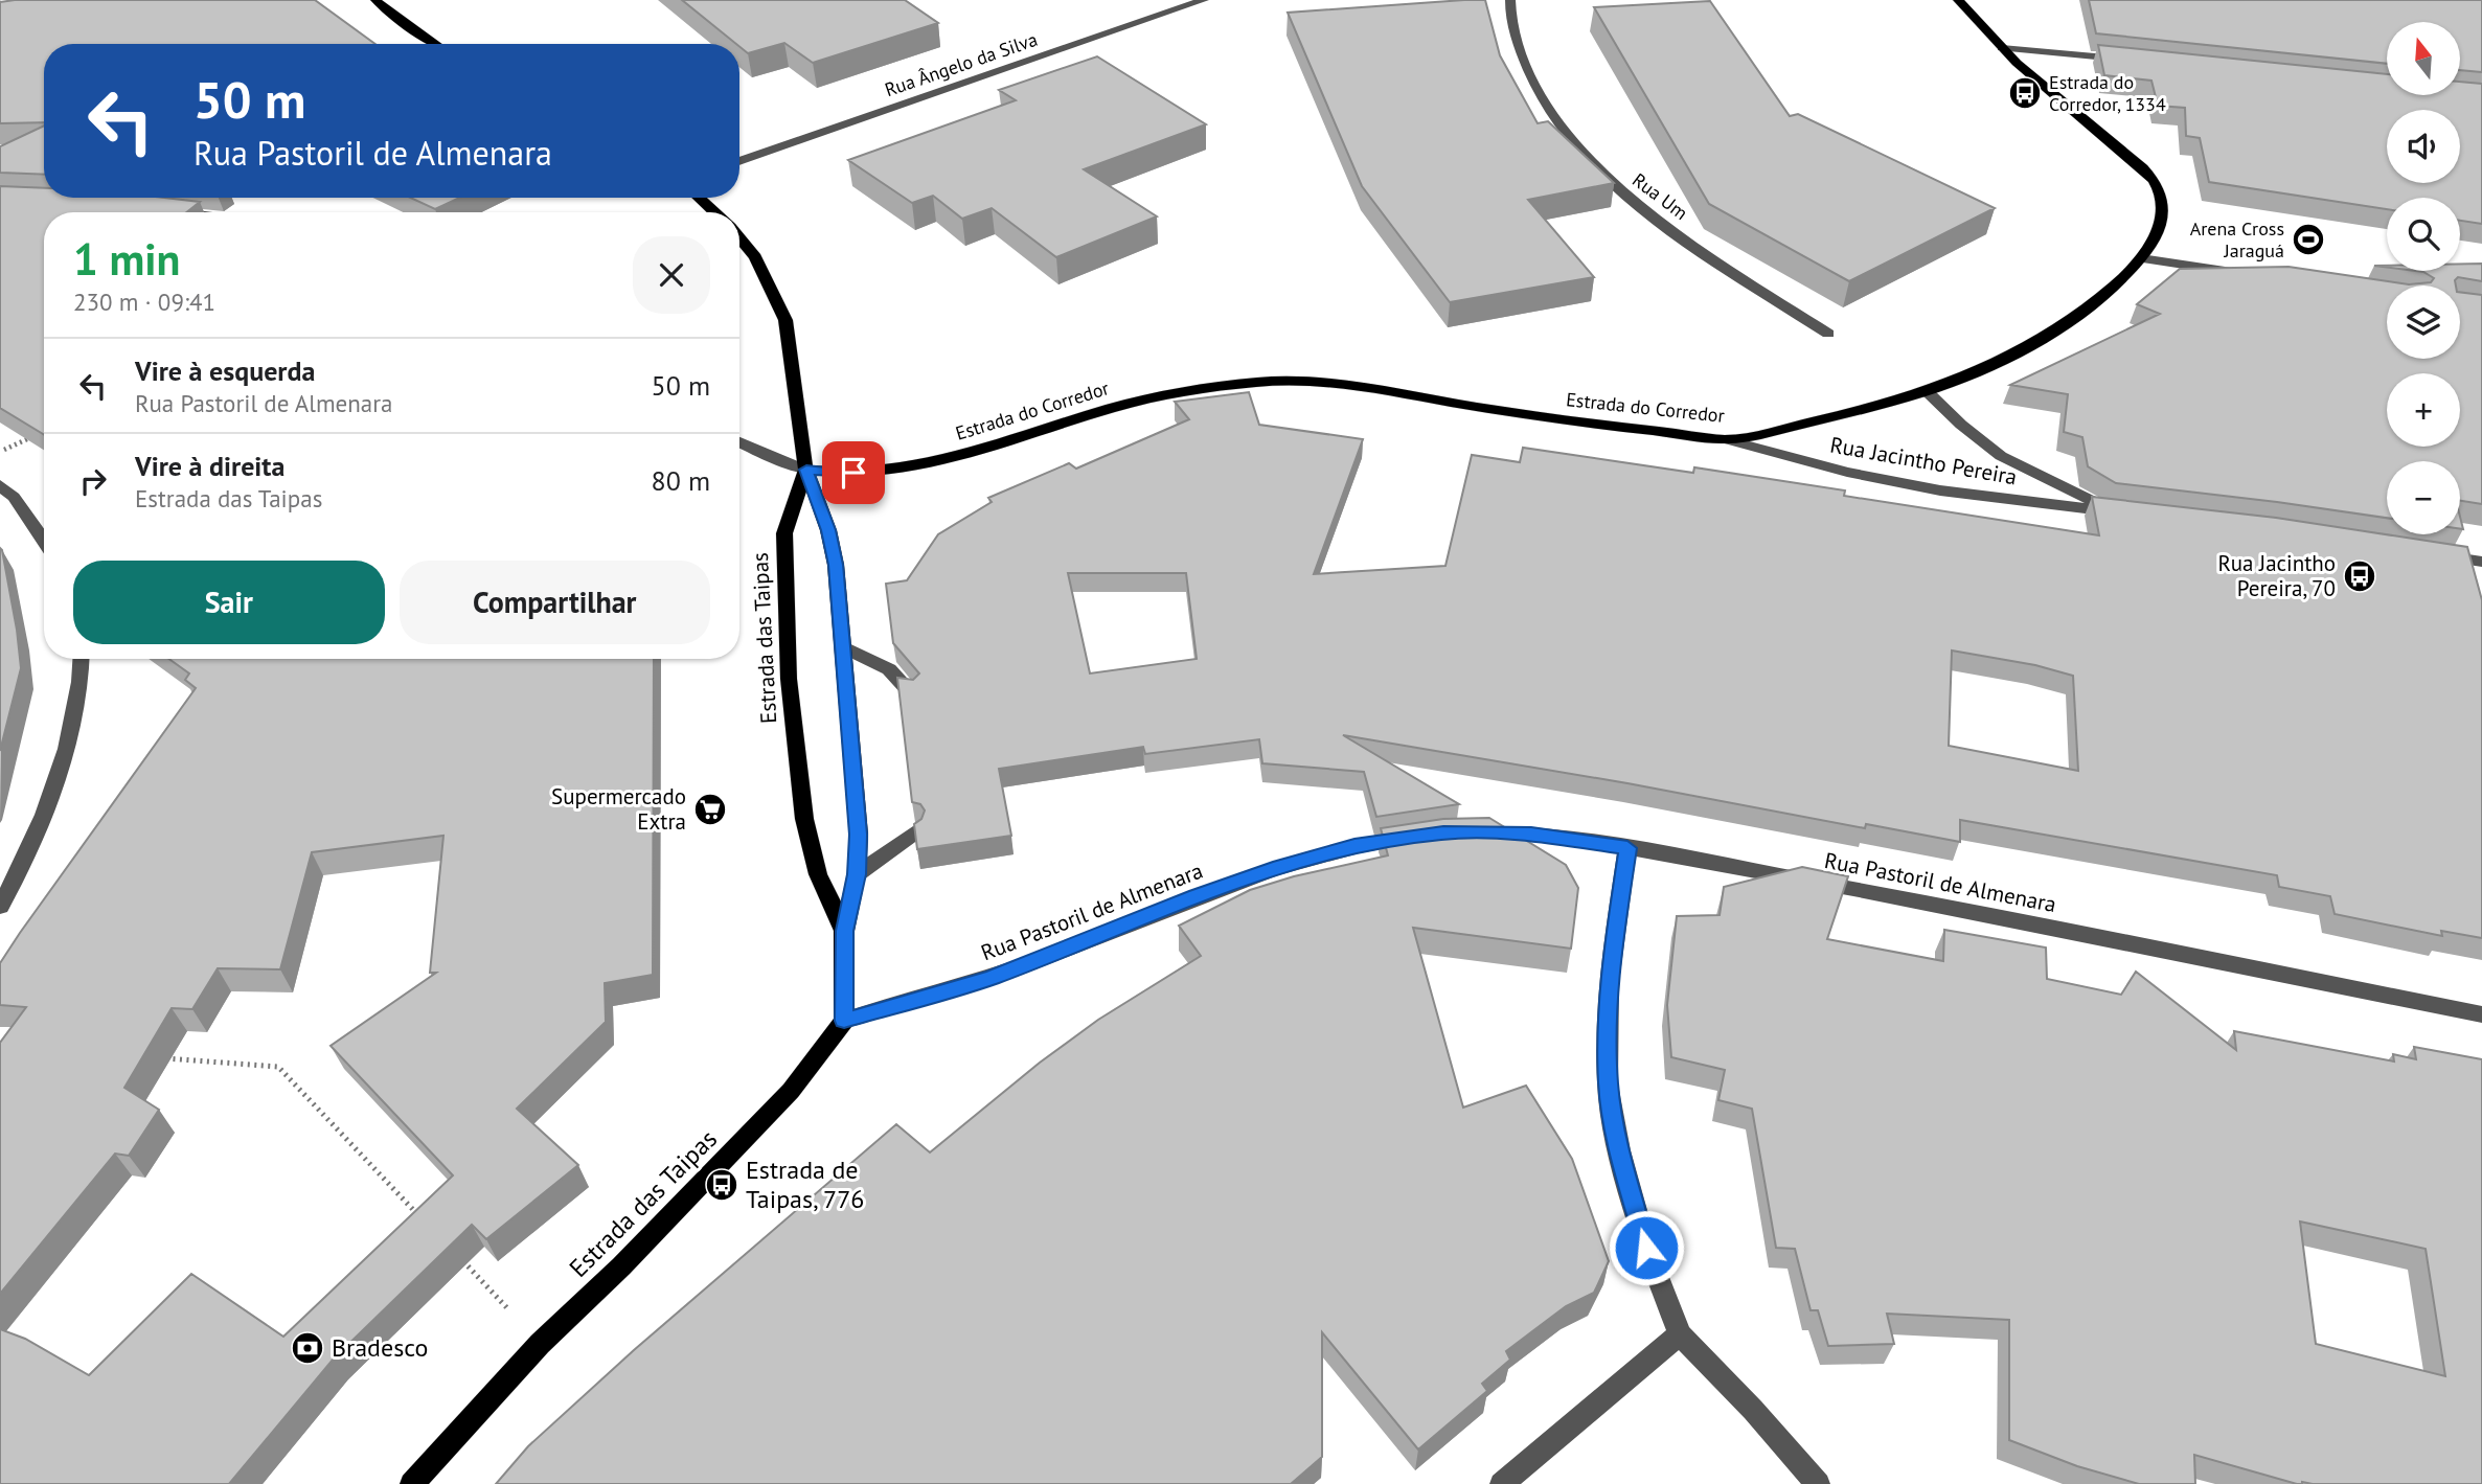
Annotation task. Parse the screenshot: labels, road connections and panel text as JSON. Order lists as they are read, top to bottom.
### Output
{
  "streets": {
    "main road": ["Estrada do Corredor", "Estrada das Taipas"],
    "street": [
      "Rua Ângelo da Silva",
      "Rua Um",
      "Rua Jacintho Pereira",
      "Rua Pastoril de Almenara"
    ]
  },
  "crossings": [
    ["Estrada do Corredor", "Rua Jacintho Pereira"],
    ["Estrada do Corredor", "Estrada das Taipas"],
    ["Estrada das Taipas", "Rua Pastoril de Almenara"]
  ],
  "places": {
    "bus stop": ["Estrada do Corredor, 1334", "Rua Jacintho Pereira, 70", "Estrada de Taipas, 776"],
    "sports": ["Arena Cross Jaraguá"],
    "supermarket": ["Supermercado Extra"],
    "bank": ["Bradesco"]
  },
  "north": "top",
  "page": {
    "map_buttons": ["+", "−"],
    "turn": ["50 m", "Rua Pastoril de Almenara"],
    "heading": ["1 min", "230 m · 09:41"],
    "list": [
      {
        "name": "Vire à esquerda",
        "note": "Rua Pastoril de Almenara",
        "value": "50 m"
      },
      {
        "name": "Vire à direita",
        "note": "Estrada das Taipas",
        "value": "80 m"
      }
    ],
    "buttons": ["Sair", "Compartilhar"]
  }
}
